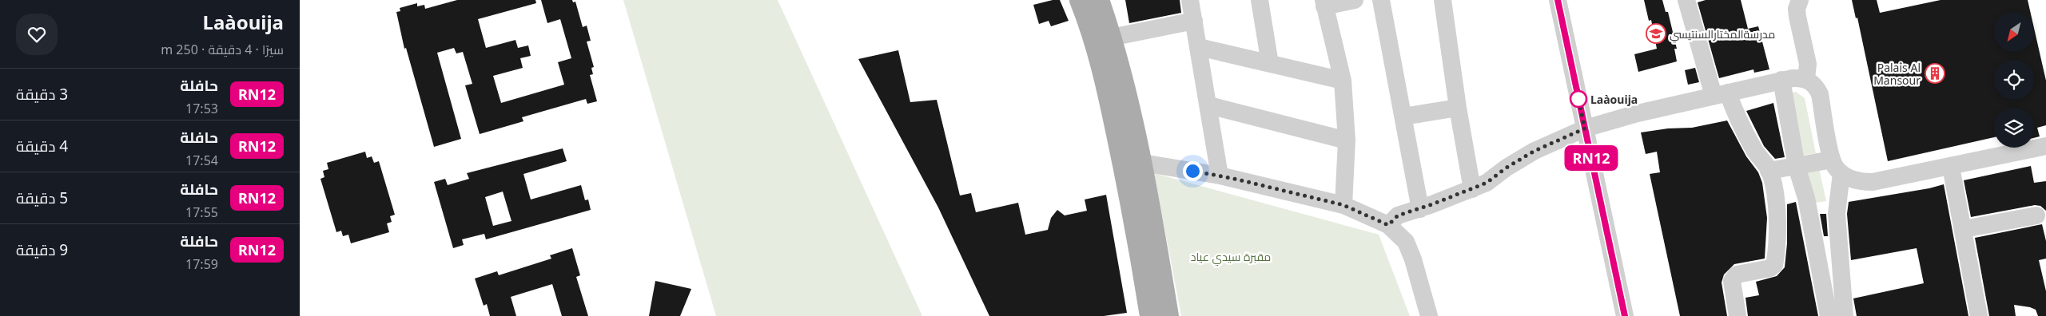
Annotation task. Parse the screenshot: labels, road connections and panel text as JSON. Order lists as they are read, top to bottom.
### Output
{
  "parks": ["مقبرة سيدي عياد"],
  "places": {
    "school or university": ["مدرسةالمختارالسنتيسي"],
    "building": ["Palais Al Mansour"],
    "other": ["Laàouija"]
  },
  "lines": ["bus line RN12"],
  "north": "bottom left",
  "page": {
    "on_map": "RN12",
    "heading": ["Laàouija", "سيرًا · 4 دقيقة · 250 m"],
    "list": [
      {
        "mark": "RN12",
        "name": "حافلة",
        "note": "17:53",
        "value": "3 دقيقة"
      },
      {
        "mark": "RN12",
        "name": "حافلة",
        "note": "17:54",
        "value": "4 دقيقة"
      },
      {
        "mark": "RN12",
        "name": "حافلة",
        "note": "17:55",
        "value": "5 دقيقة"
      },
      {
        "mark": "RN12",
        "name": "حافلة",
        "note": "17:59",
        "value": "9 دقيقة"
      }
    ]
  }
}
